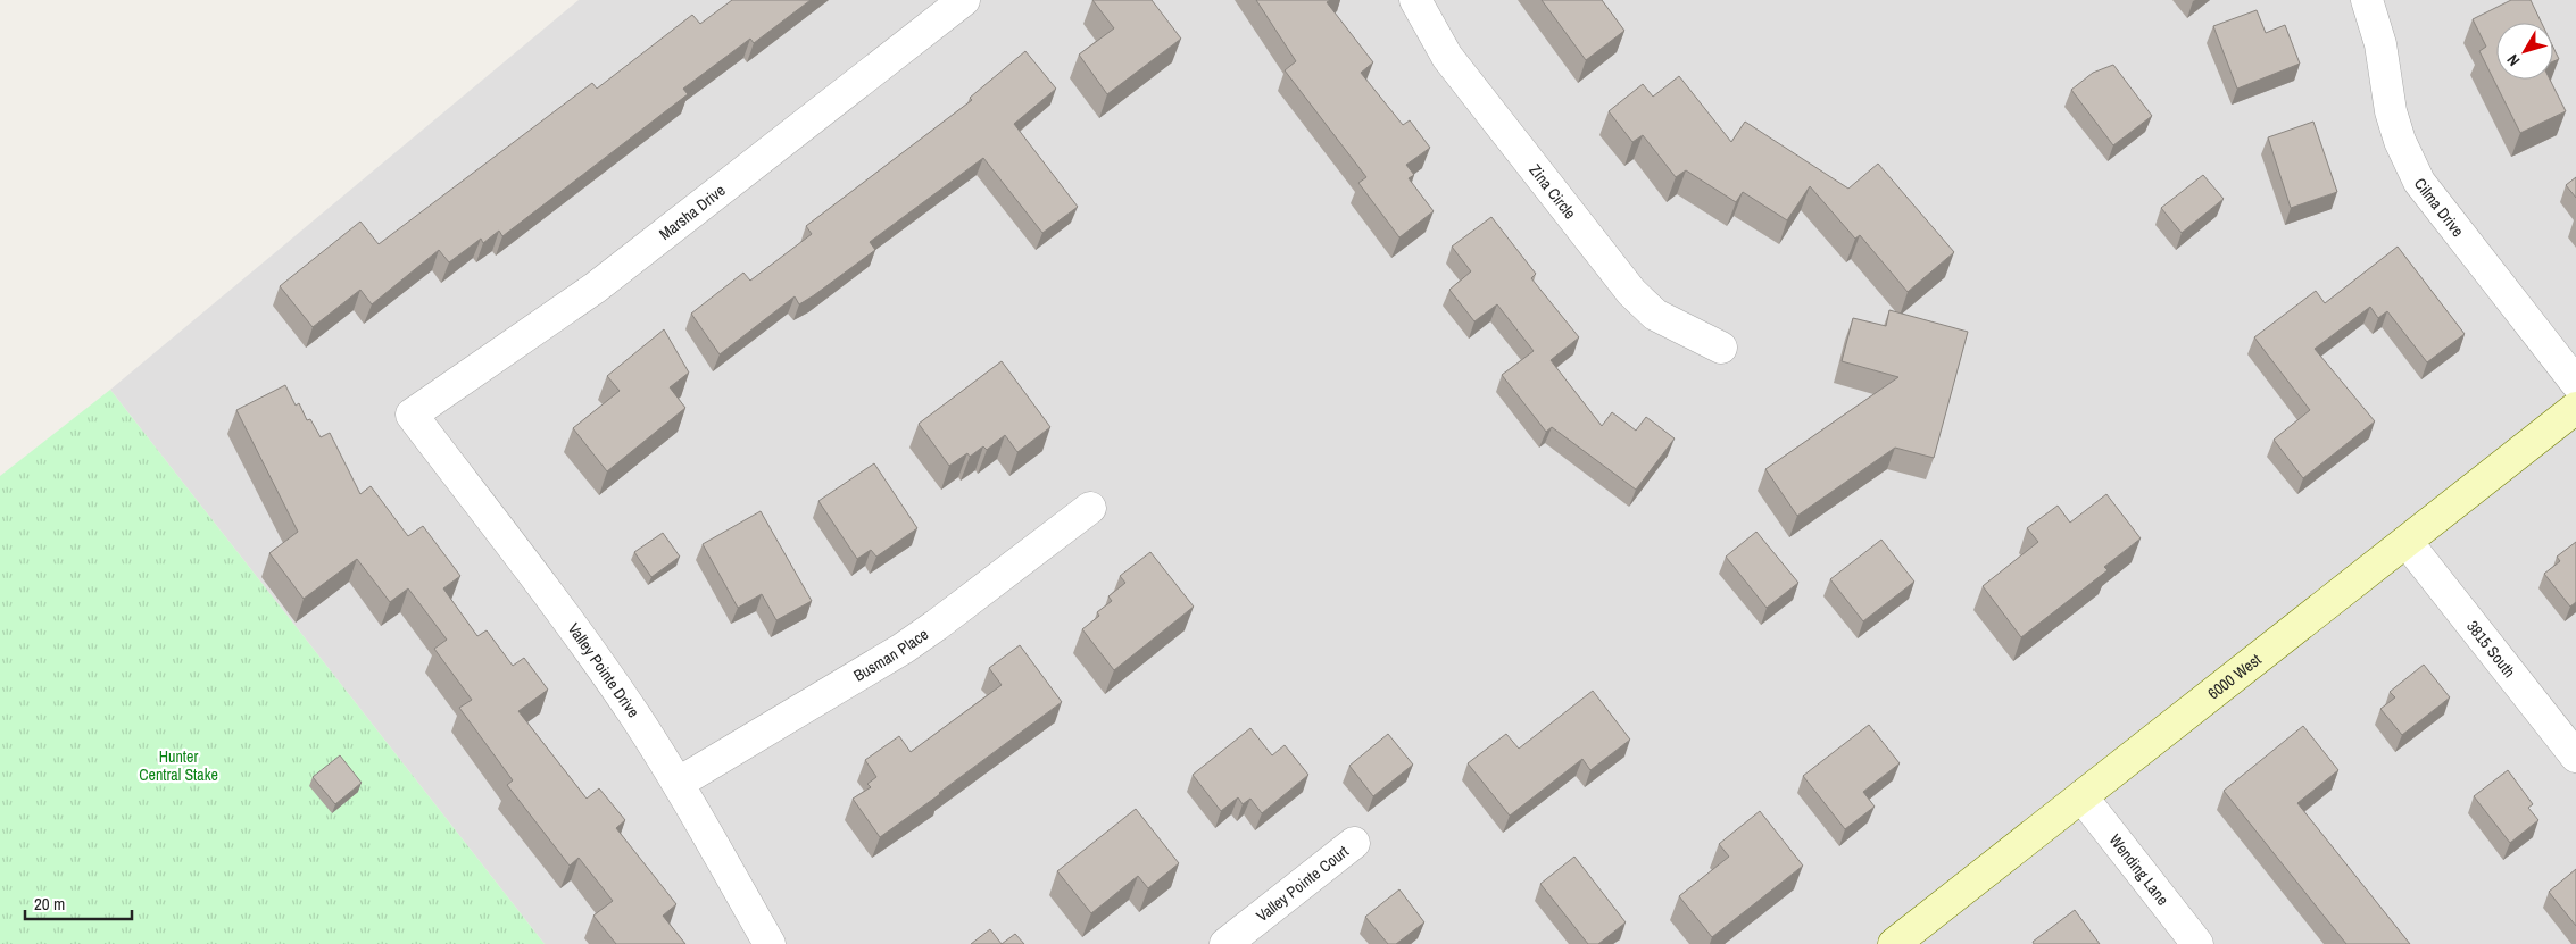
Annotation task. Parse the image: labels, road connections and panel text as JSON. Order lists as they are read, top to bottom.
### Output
{
  "streets": {
    "street": [
      "Zina Circle",
      "Cilma Drive",
      "Marsha Drive",
      "3815 South",
      "Busman Place",
      "Valley Pointe Drive",
      "6000 West",
      "Wending Lane",
      "Valley Pointe Court"
    ]
  },
  "crossings": [
    ["Marsha Drive", "Valley Pointe Drive"],
    ["3815 South", "6000 West"],
    ["Busman Place", "Valley Pointe Drive"],
    ["6000 West", "Wending Lane"]
  ],
  "parks": ["Hunter Central Stake"],
  "scale_bar": "20 m",
  "north": "bottom left"
}
